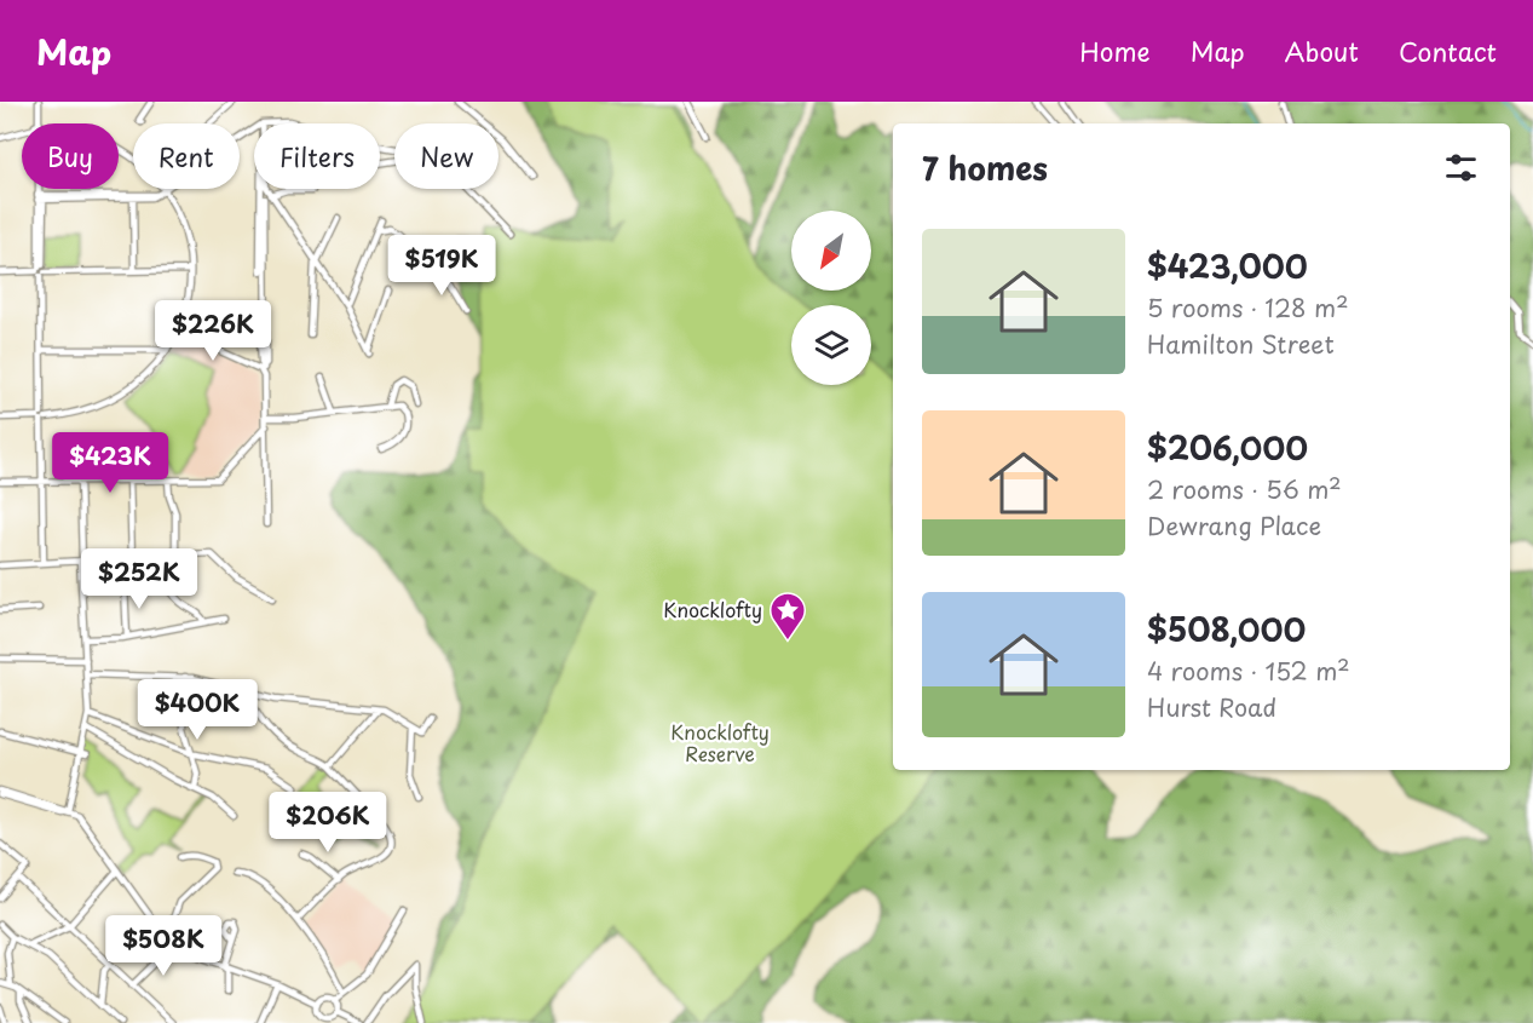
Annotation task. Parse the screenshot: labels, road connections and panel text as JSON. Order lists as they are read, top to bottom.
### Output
{
  "parks": ["Knocklofty Reserve"],
  "places": {
    "place": ["Knocklofty"]
  },
  "north": "bottom left",
  "page": {
    "header": "Map",
    "nav": [
      "Home",
      "Map",
      "About",
      "Contact"
    ],
    "chip": [
      "Buy",
      "Rent",
      "Filters",
      "New"
    ],
    "heading": "7 homes",
    "list": [
      {
        "name": "$423,000",
        "note": "5 rooms · 128 m² · Hamilton Street"
      },
      {
        "name": "$206,000",
        "note": "2 rooms · 56 m² · Dewrang Place"
      },
      {
        "name": "$508,000",
        "note": "4 rooms · 152 m² · Hurst Road"
      }
    ],
    "price": [
      "$519K",
      "$226K",
      "$423K",
      "$252K",
      "$400K",
      "$206K",
      "$508K"
    ]
  }
}
